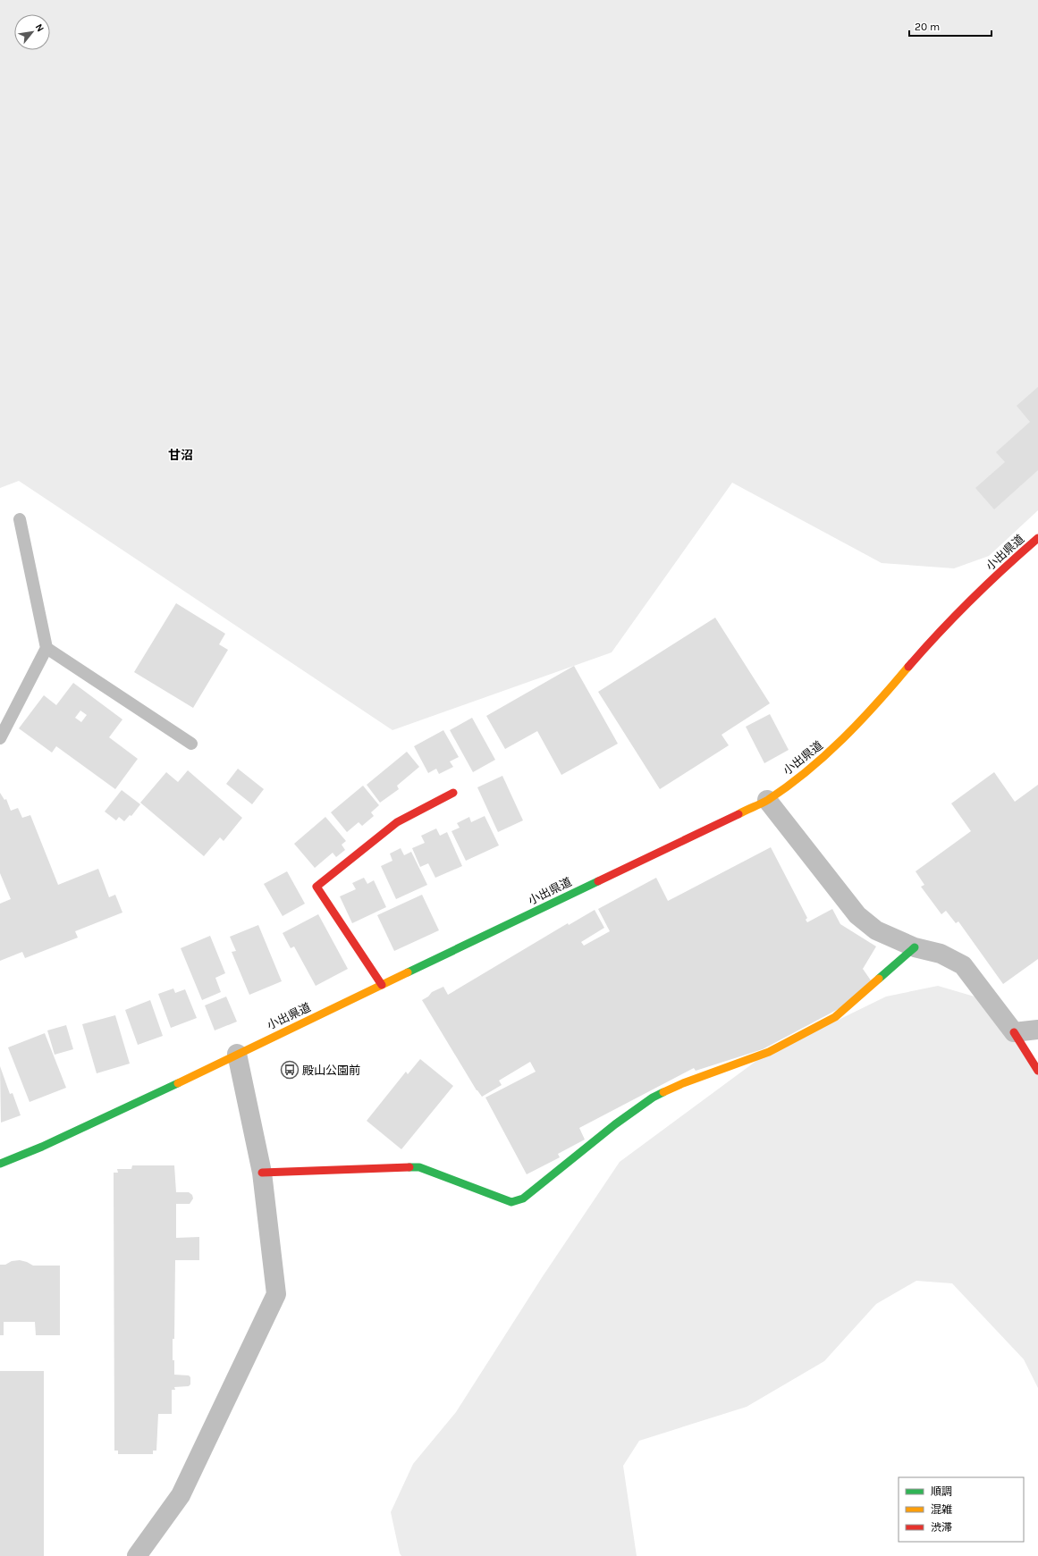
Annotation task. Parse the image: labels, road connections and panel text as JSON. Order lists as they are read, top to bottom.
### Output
{
  "streets": {
    "main road": ["小出県道"]
  },
  "districts": ["甘沼"],
  "places": {
    "bus stop": ["殿山公園前"]
  },
  "legend": ["順調", "混雑", "渋滞"],
  "scale_bar": "20 m",
  "north": "top right"
}
